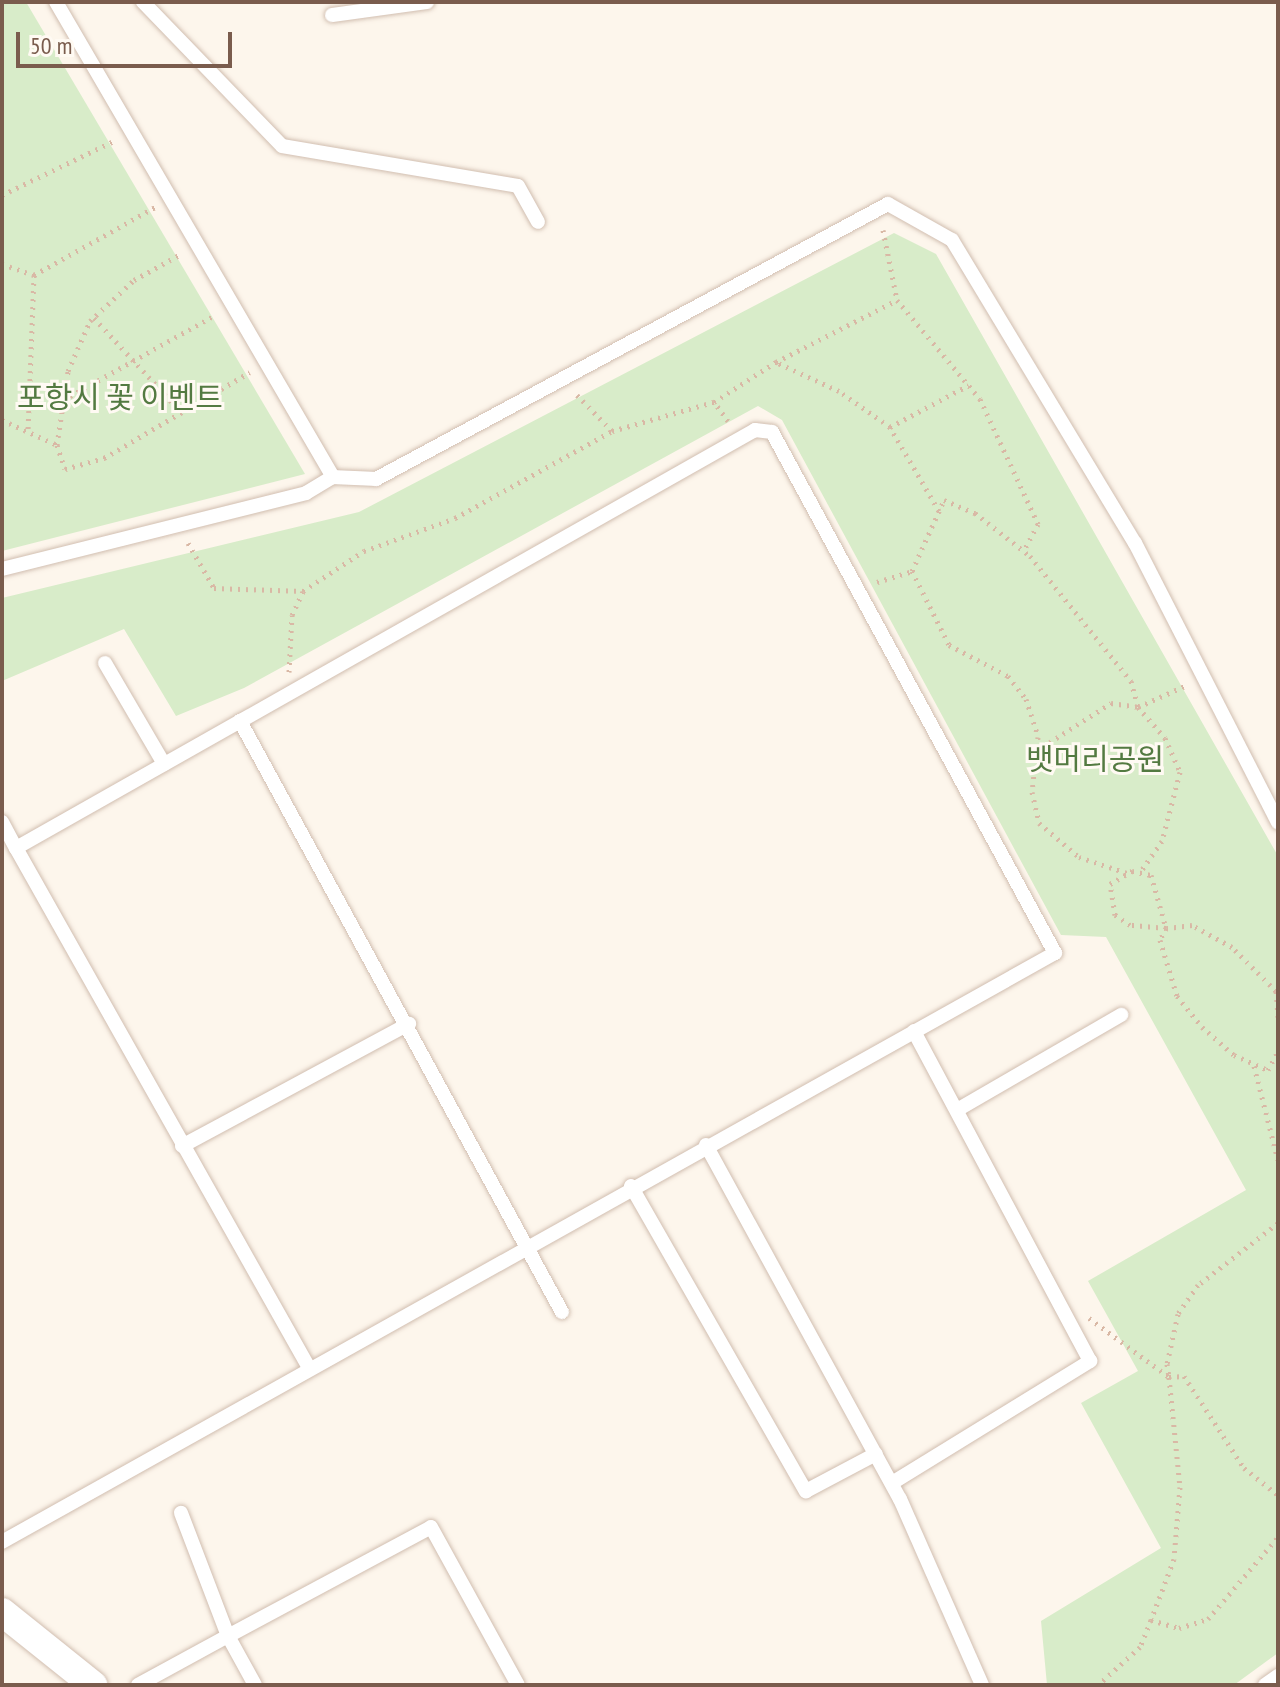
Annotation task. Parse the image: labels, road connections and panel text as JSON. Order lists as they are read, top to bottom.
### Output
{
  "parks": ["포항시 꽃 이벤트", "뱃머리공원"],
  "scale_bar": "50 m"
}
